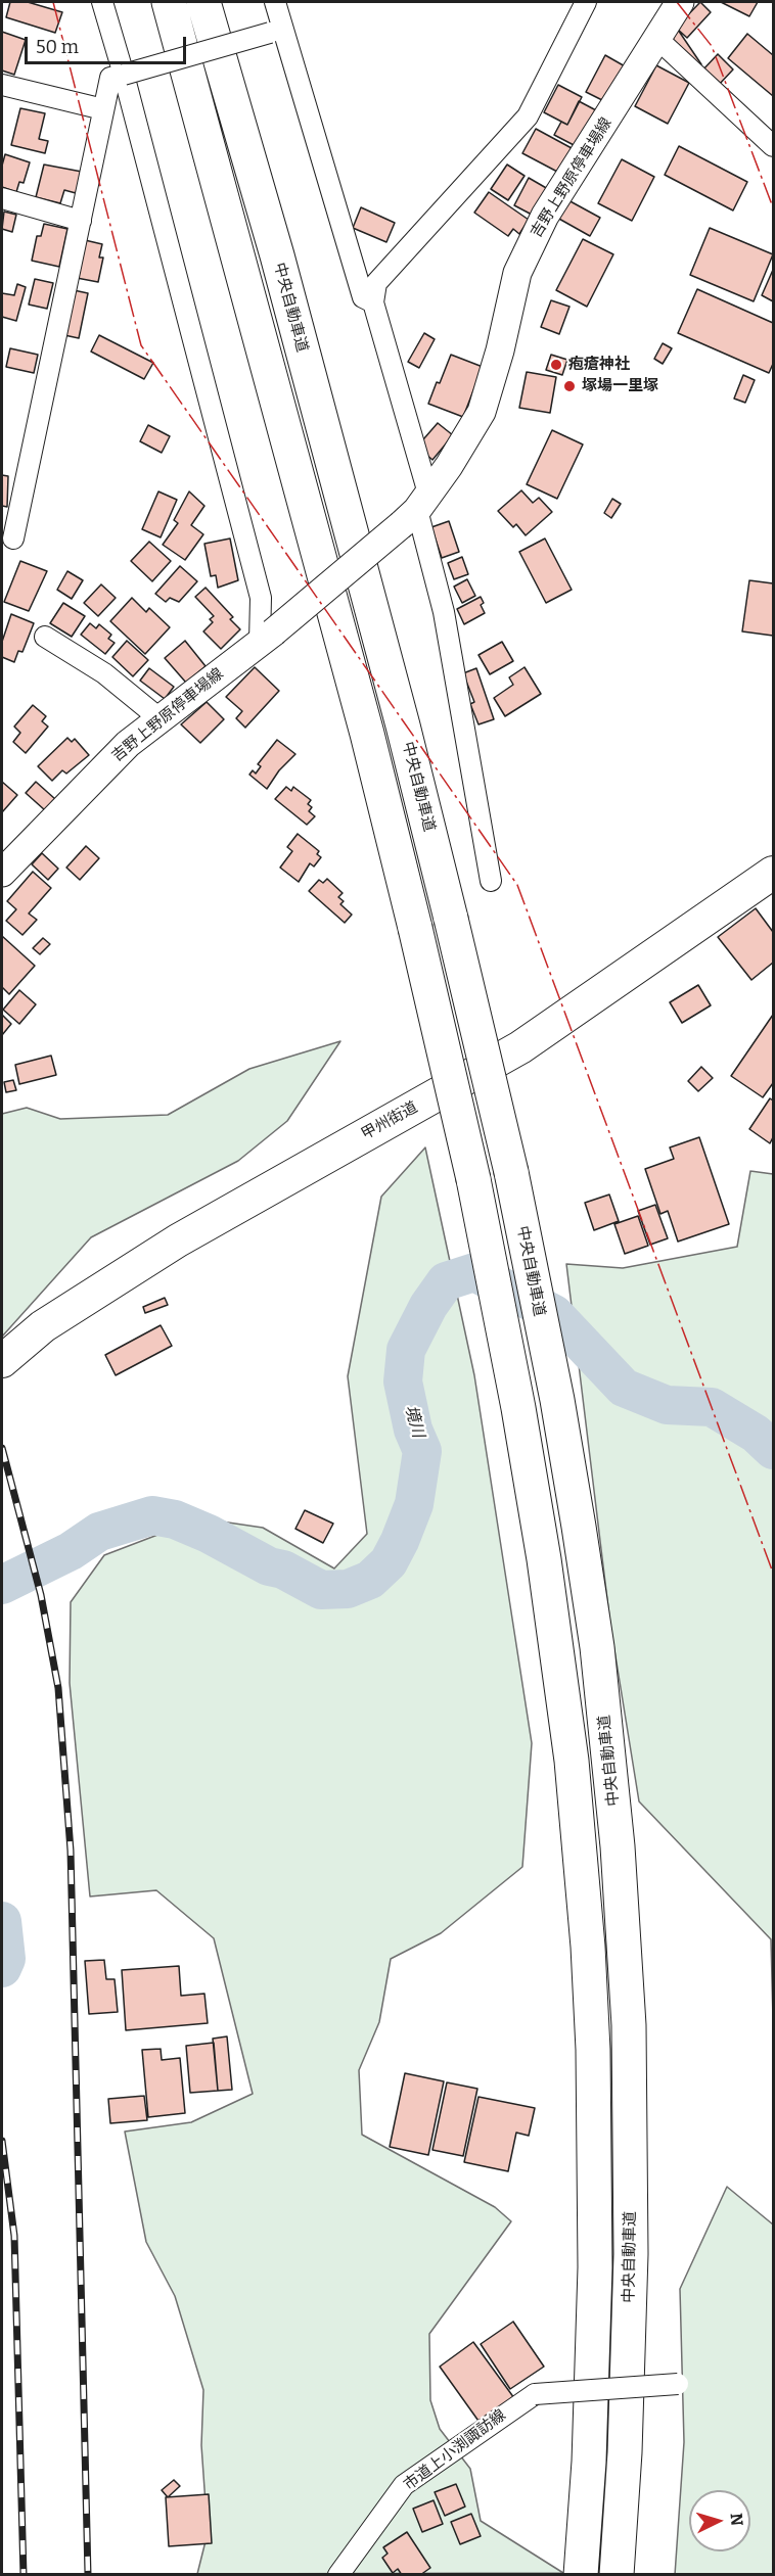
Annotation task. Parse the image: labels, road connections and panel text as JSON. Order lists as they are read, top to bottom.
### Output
{
  "streets": {
    "highway": ["中央自動車道", "甲州街道"],
    "main road": ["吉野上野原停車場線"],
    "street": ["市道上小渕諏訪線"]
  },
  "water": ["境川"],
  "places": ["疱瘡神社", "塚場一里塚"],
  "scale_bar": "50 m",
  "north": "right"
}
